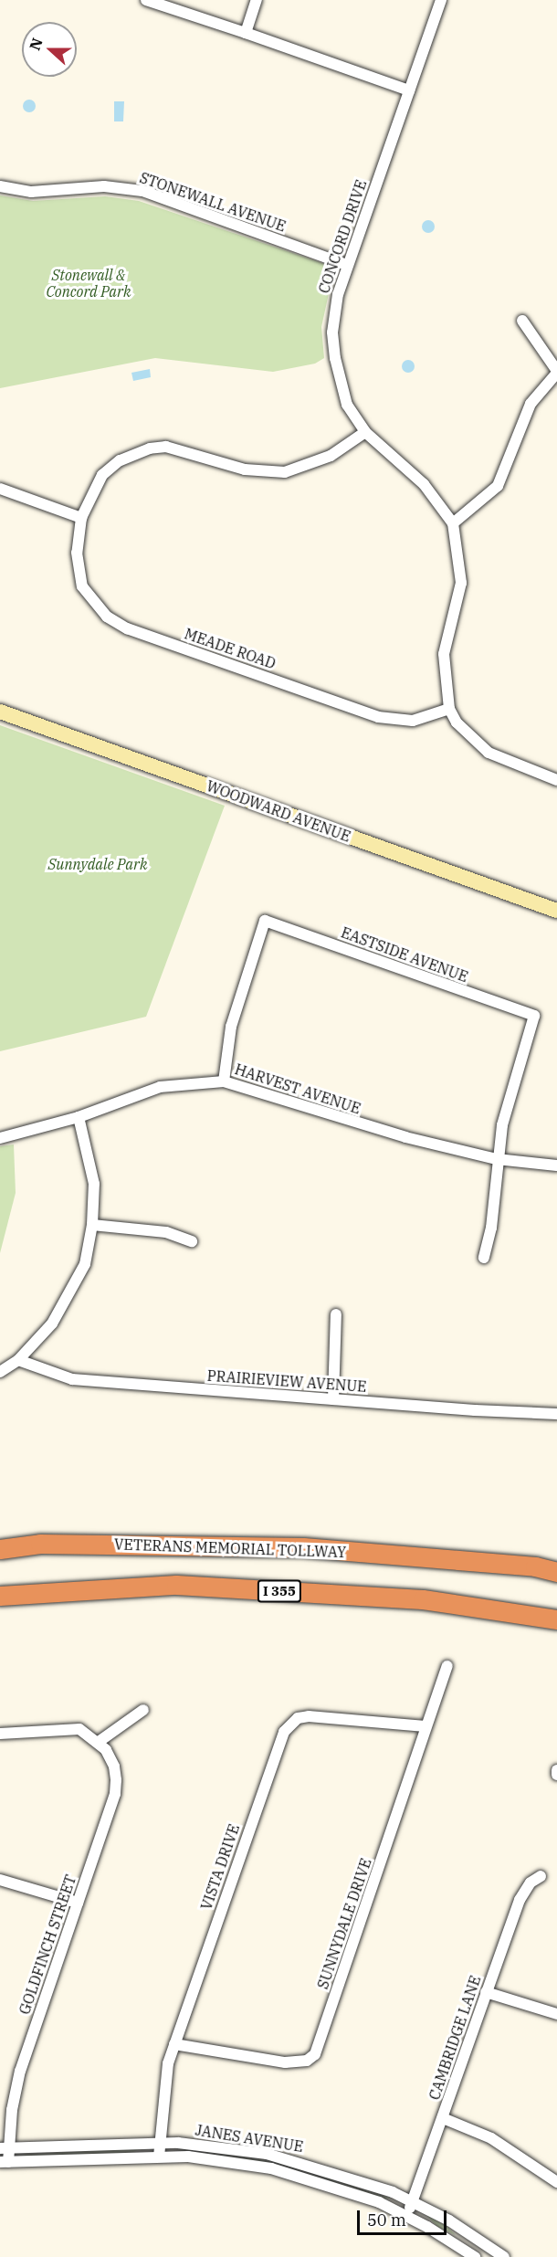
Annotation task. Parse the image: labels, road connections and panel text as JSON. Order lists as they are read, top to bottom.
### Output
{
  "streets": {
    "highway": ["VETERANS MEMORIAL TOLLWAY", "I 355"],
    "main road": ["WOODWARD AVENUE"],
    "street": [
      "STONEWALL AVENUE",
      "CONCORD DRIVE",
      "MEADE ROAD",
      "EASTSIDE AVENUE",
      "HARVEST AVENUE",
      "PRAIRIEVIEW AVENUE",
      "VISTA DRIVE",
      "SUNNYDALE DRIVE",
      "GOLDFINCH STREET",
      "CAMBRIDGE LANE",
      "JANES AVENUE"
    ]
  },
  "crossings": [
    ["STONEWALL AVENUE", "CONCORD DRIVE"],
    ["CONCORD DRIVE", "MEADE ROAD"],
    ["EASTSIDE AVENUE", "HARVEST AVENUE"],
    ["VISTA DRIVE", "SUNNYDALE DRIVE"],
    ["VISTA DRIVE", "JANES AVENUE"],
    ["GOLDFINCH STREET", "JANES AVENUE"],
    ["CAMBRIDGE LANE", "JANES AVENUE"]
  ],
  "parks": ["Stonewall & Concord Park", "Sunnydale Park"],
  "scale_bar": "50 m",
  "north": "left"
}
